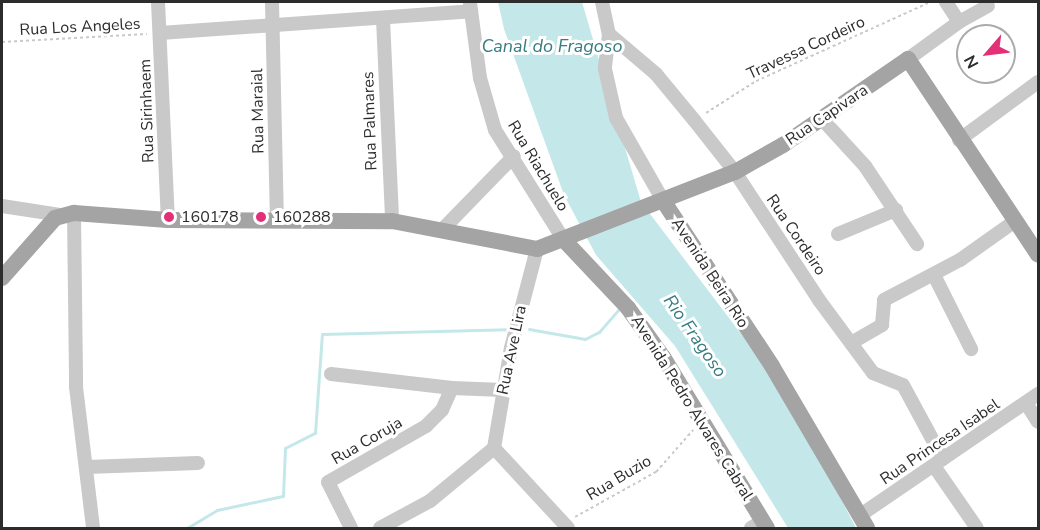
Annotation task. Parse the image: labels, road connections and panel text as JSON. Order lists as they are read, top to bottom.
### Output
{
  "streets": {
    "main road": ["Rua Capivara", "Avenida Beira Rio", "Avenida Pedro Alvares Cabral"],
    "street": [
      "Rua Sirinhaem",
      "Rua Maraial",
      "Rua Palmares",
      "Rua Riachuelo",
      "Rua Cordeiro",
      "Rua Ave Lira",
      "Rua Coruja",
      "Rua Princesa Isabel"
    ],
    "path": ["Rua Los Angeles", "Travessa Cordeiro", "Rua Buzio"]
  },
  "crossings": [
    ["Rua Los Angeles", "Rua Sirinhaem"],
    ["Travessa Cordeiro", "Rua Cordeiro"],
    ["Rua Capivara", "Rua Cordeiro"],
    ["Rua Capivara", "Avenida Beira Rio"],
    ["Rua Riachuelo", "Avenida Pedro Alvares Cabral"],
    ["Rua Cordeiro", "Avenida Beira Rio"],
    ["Rua Cordeiro", "Rua Princesa Isabel"],
    ["Avenida Beira Rio", "Rua Princesa Isabel"],
    ["Avenida Pedro Alvares Cabral", "Rua Buzio"]
  ],
  "water": ["Canal do Fragoso", "Rio Fragoso"],
  "places": ["160178", "160288"],
  "north": "bottom left"
}
